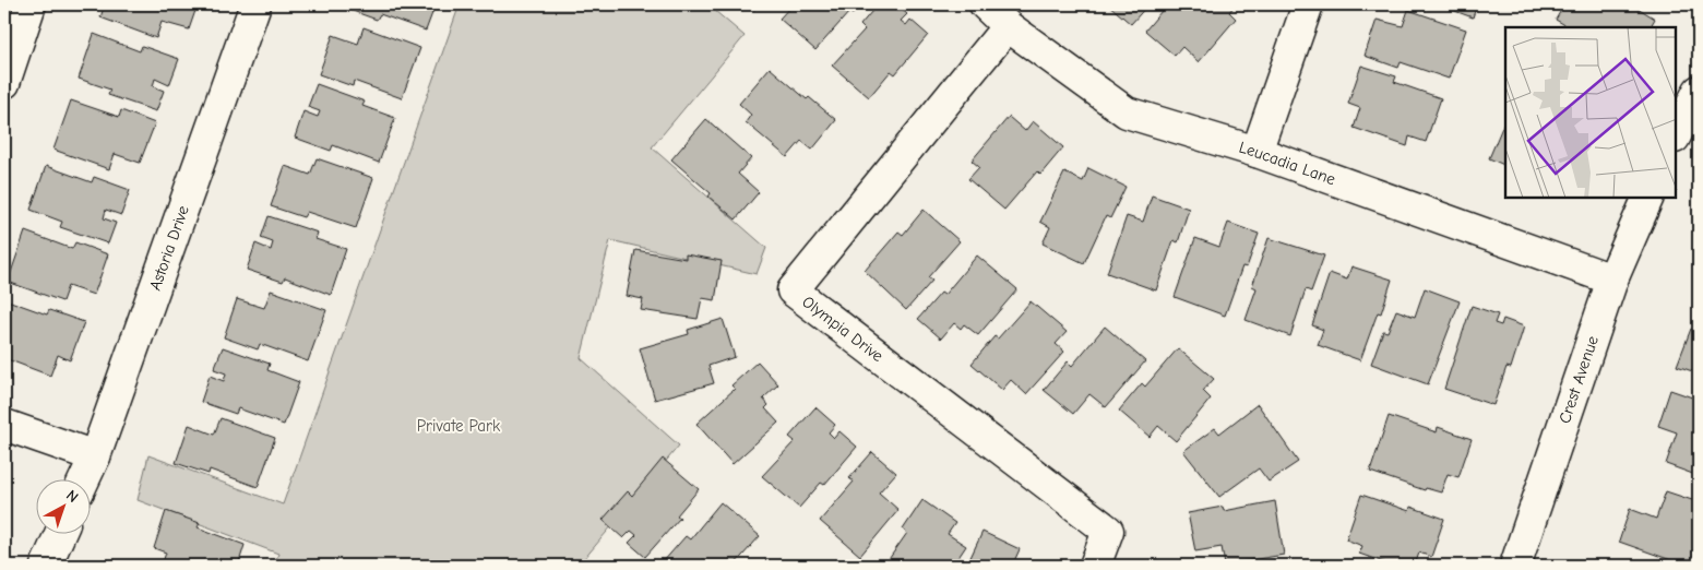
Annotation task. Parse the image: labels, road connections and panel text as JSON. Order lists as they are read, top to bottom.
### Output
{
  "streets": {
    "street": [
      "Leucadia Lane",
      "Astoria Drive",
      "Olympia Drive",
      "Crest Avenue"
    ]
  },
  "crossings": [
    ["Leucadia Lane", "Olympia Drive"],
    ["Leucadia Lane", "Crest Avenue"]
  ],
  "parks": ["Private Park"],
  "north": "top right"
}
